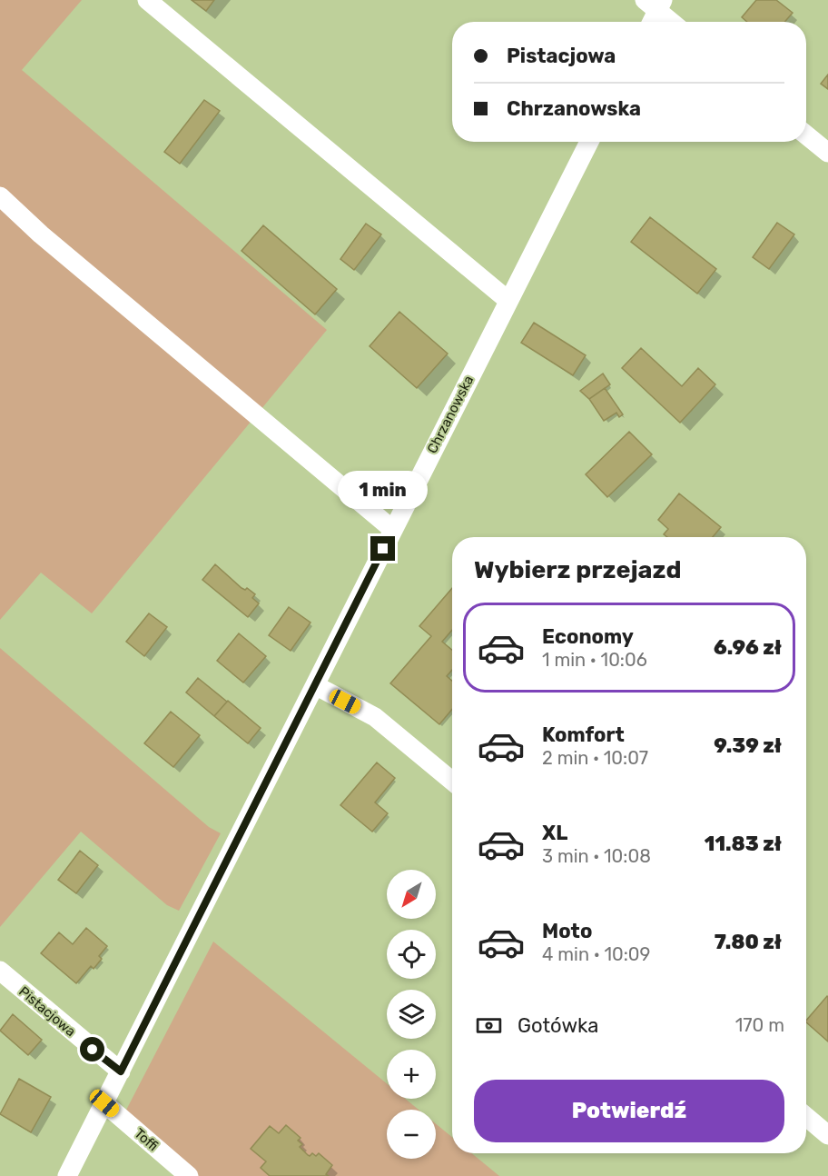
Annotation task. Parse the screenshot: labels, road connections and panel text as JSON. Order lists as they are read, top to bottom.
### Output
{
  "streets": {
    "street": ["Chrzanowska", "Pistacjowa", "Toffi"]
  },
  "crossings": [
    ["Chrzanowska", "Pistacjowa"],
    ["Chrzanowska", "Toffi"]
  ],
  "north": "bottom left",
  "page": {
    "banner": ["Pistacjowa", "Chrzanowska"],
    "bubble": "1 min",
    "heading": "Wybierz przejazd",
    "list": [
      {
        "name": "Economy",
        "note": "1 min · 10:06",
        "value": "6.96 zł"
      },
      {
        "name": "Komfort",
        "note": "2 min · 10:07",
        "value": "9.39 zł"
      },
      {
        "name": "XL",
        "note": "3 min · 10:08",
        "value": "11.83 zł"
      },
      {
        "name": "Moto",
        "note": "4 min · 10:09",
        "value": "7.80 zł"
      }
    ],
    "map_buttons": ["+", "−"],
    "pay": ["Gotówka", "170 m"],
    "buttons": "Potwierdź"
  }
}
